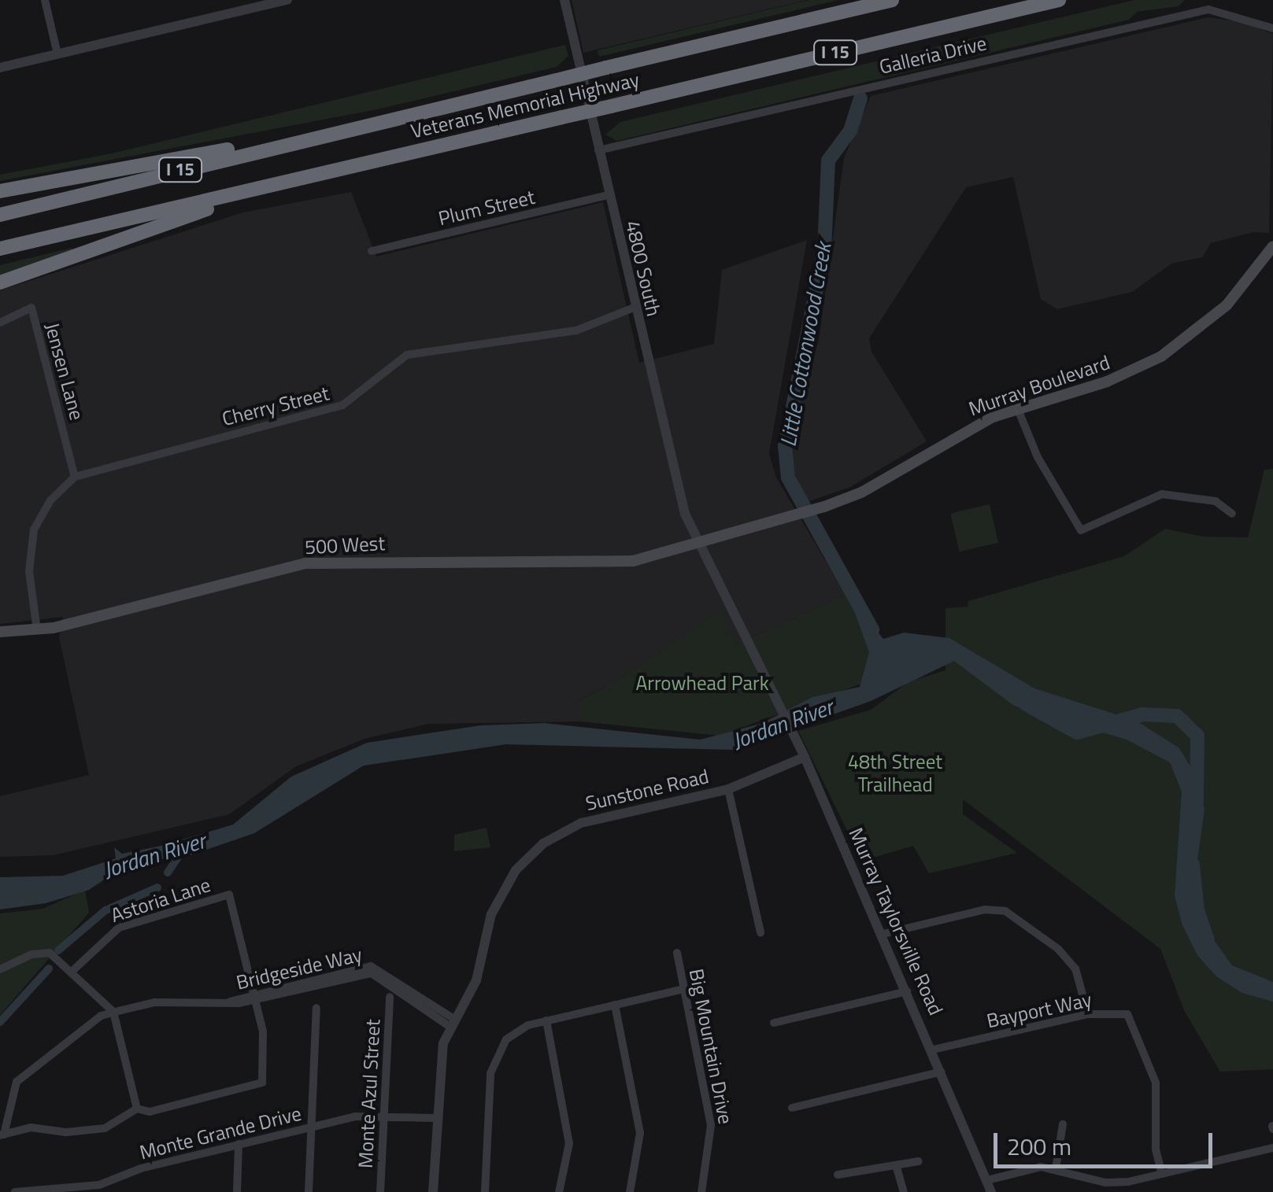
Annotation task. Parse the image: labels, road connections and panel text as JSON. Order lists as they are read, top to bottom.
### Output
{
  "streets": {
    "highway": ["I 15", "Veterans Memorial Highway"],
    "main road": ["Murray Boulevard", "500 West"],
    "street": [
      "Galleria Drive",
      "Plum Street",
      "4800 South",
      "Jensen Lane",
      "Cherry Street",
      "Sunstone Road",
      "Astoria Lane",
      "Murray Taylorsville Road",
      "Bridgeside Way",
      "Bayport Way",
      "Big Mountain Drive",
      "Monte Azul Street",
      "Monte Grande Drive"
    ]
  },
  "crossings": [
    ["Galleria Drive", "4800 South"],
    ["Plum Street", "4800 South"],
    ["4800 South", "Murray Boulevard"],
    ["4800 South", "Cherry Street"],
    ["4800 South", "500 West"],
    ["4800 South", "Murray Taylorsville Road"],
    ["Jensen Lane", "Cherry Street"],
    ["Murray Boulevard", "500 West"],
    ["Murray Boulevard", "Murray Taylorsville Road"],
    ["500 West", "Murray Taylorsville Road"],
    ["Sunstone Road", "Murray Taylorsville Road"],
    ["Sunstone Road", "Bridgeside Way"],
    ["Sunstone Road", "Monte Grande Drive"],
    ["Astoria Lane", "Bridgeside Way"],
    ["Murray Taylorsville Road", "Bayport Way"],
    ["Monte Azul Street", "Monte Grande Drive"]
  ],
  "water": ["Little Cottonwood Creek", "Jordan River"],
  "parks": ["Arrowhead Park", "48th Street Trailhead"],
  "scale_bar": "200 m"
}
